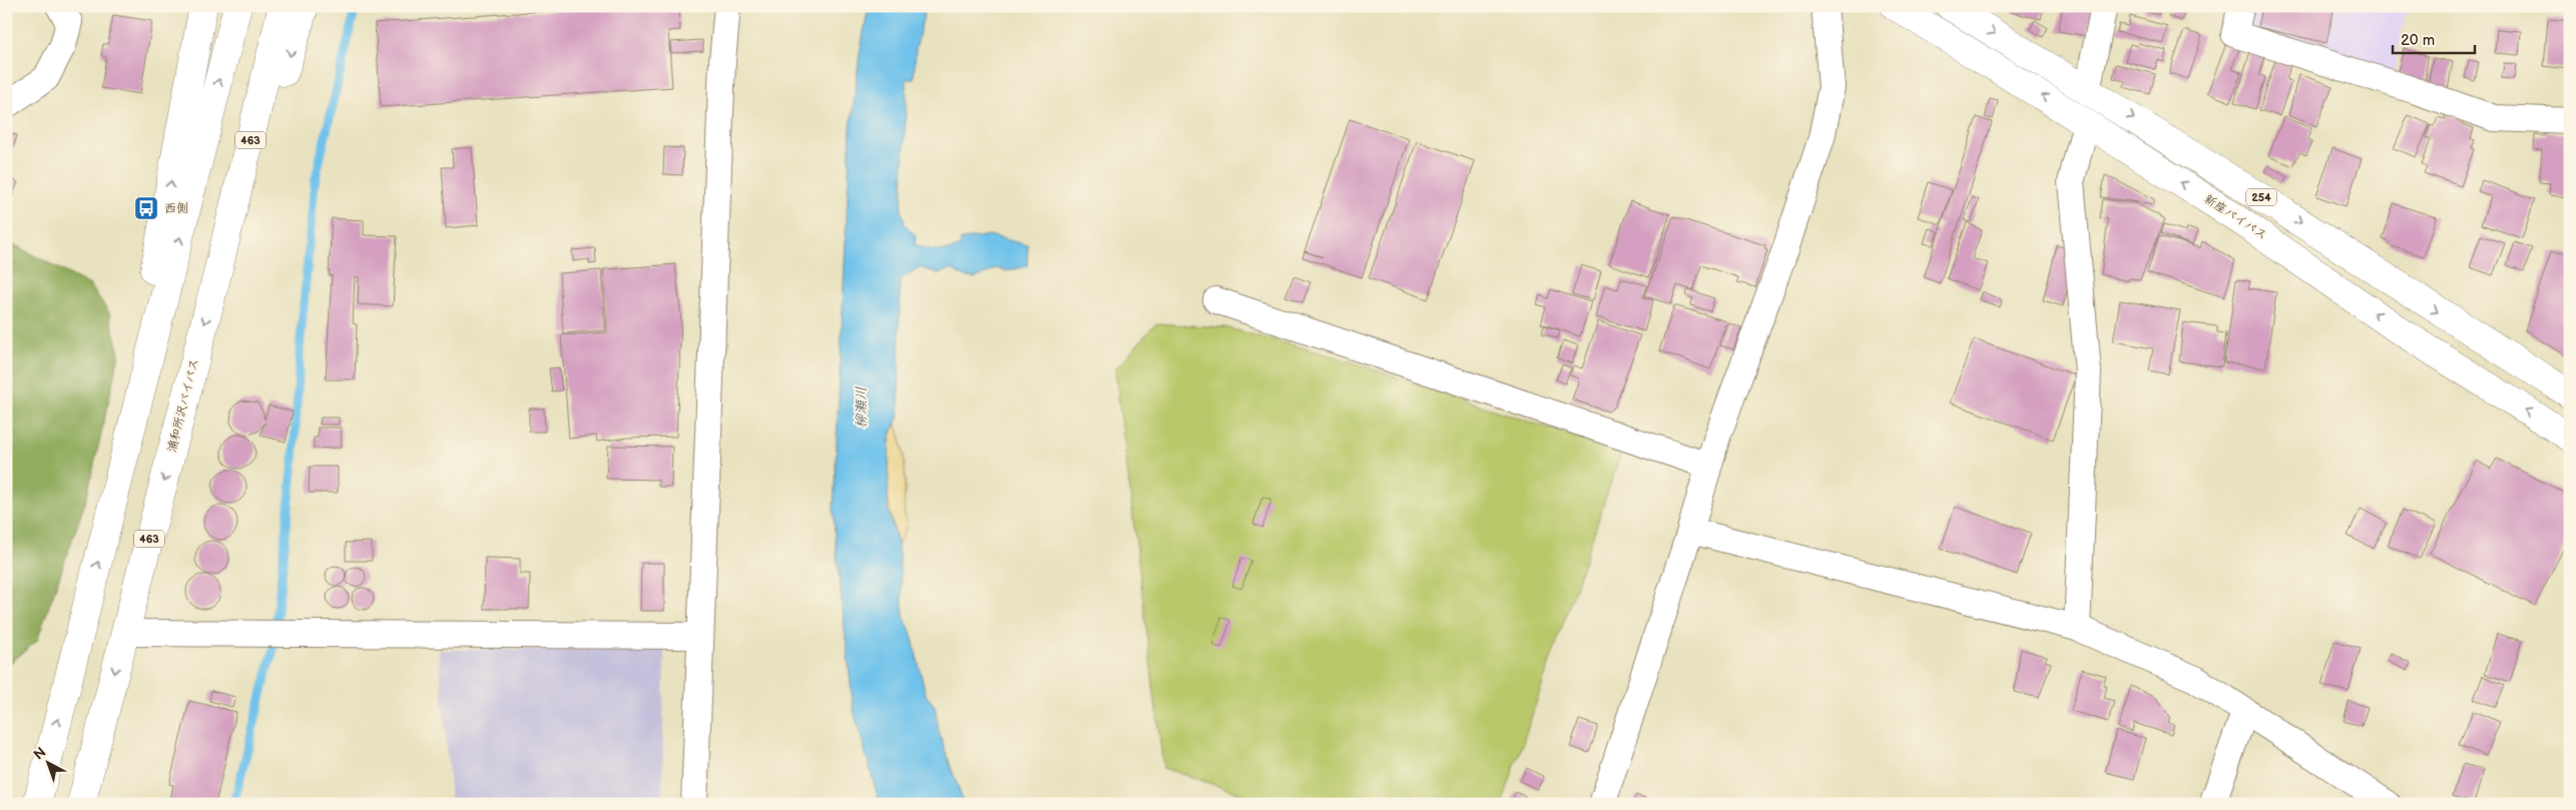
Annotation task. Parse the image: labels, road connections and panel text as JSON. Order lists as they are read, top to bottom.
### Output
{
  "streets": {
    "highway": [
      "463",
      "254",
      "新座バイパス",
      "浦和所沢バイパス"
    ]
  },
  "water": ["柳瀬川"],
  "places": {
    "bus stop": ["西側"]
  },
  "scale_bar": "20 m",
  "north": "top left"
}
